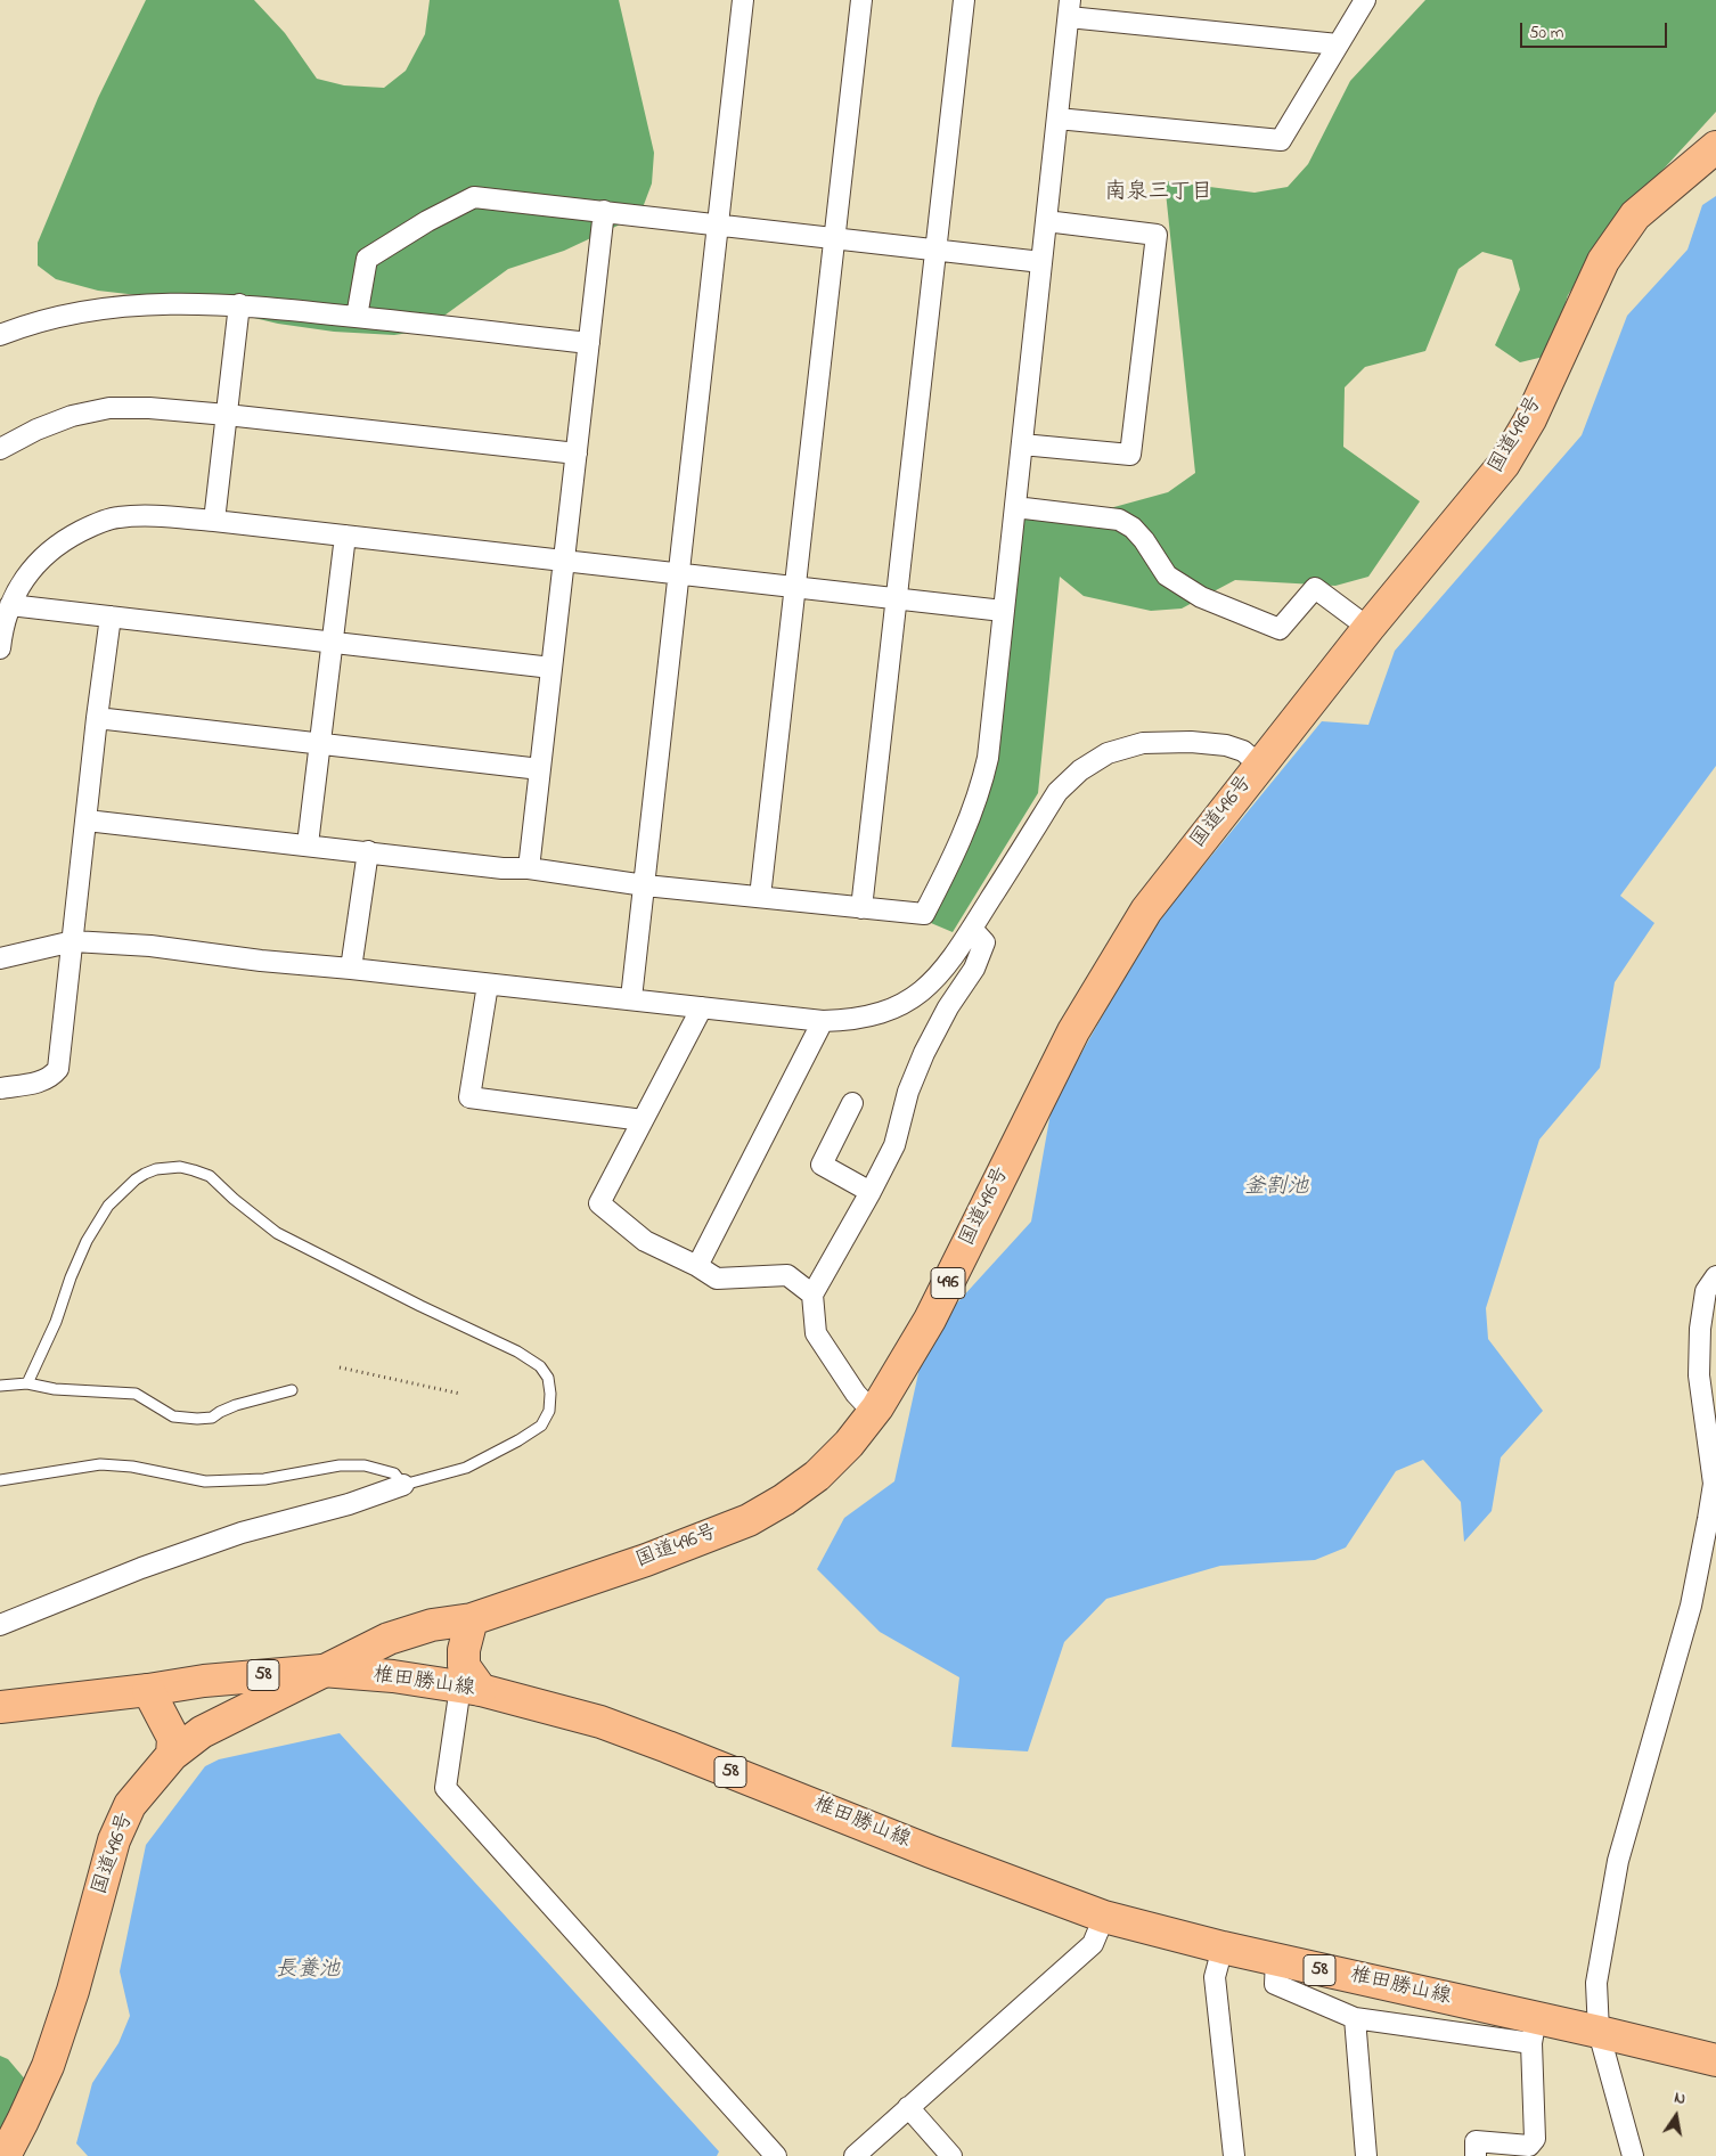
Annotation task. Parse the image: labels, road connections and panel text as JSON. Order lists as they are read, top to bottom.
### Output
{
  "streets": {
    "main road": [
      "国道496号",
      "496",
      "58",
      "椎田勝山線"
    ]
  },
  "crossings": [
    ["国道496号", "椎田勝山線"]
  ],
  "districts": ["南泉三丁目"],
  "water": ["釜割池", "長養池"],
  "scale_bar": "50 m",
  "north": "top"
}
